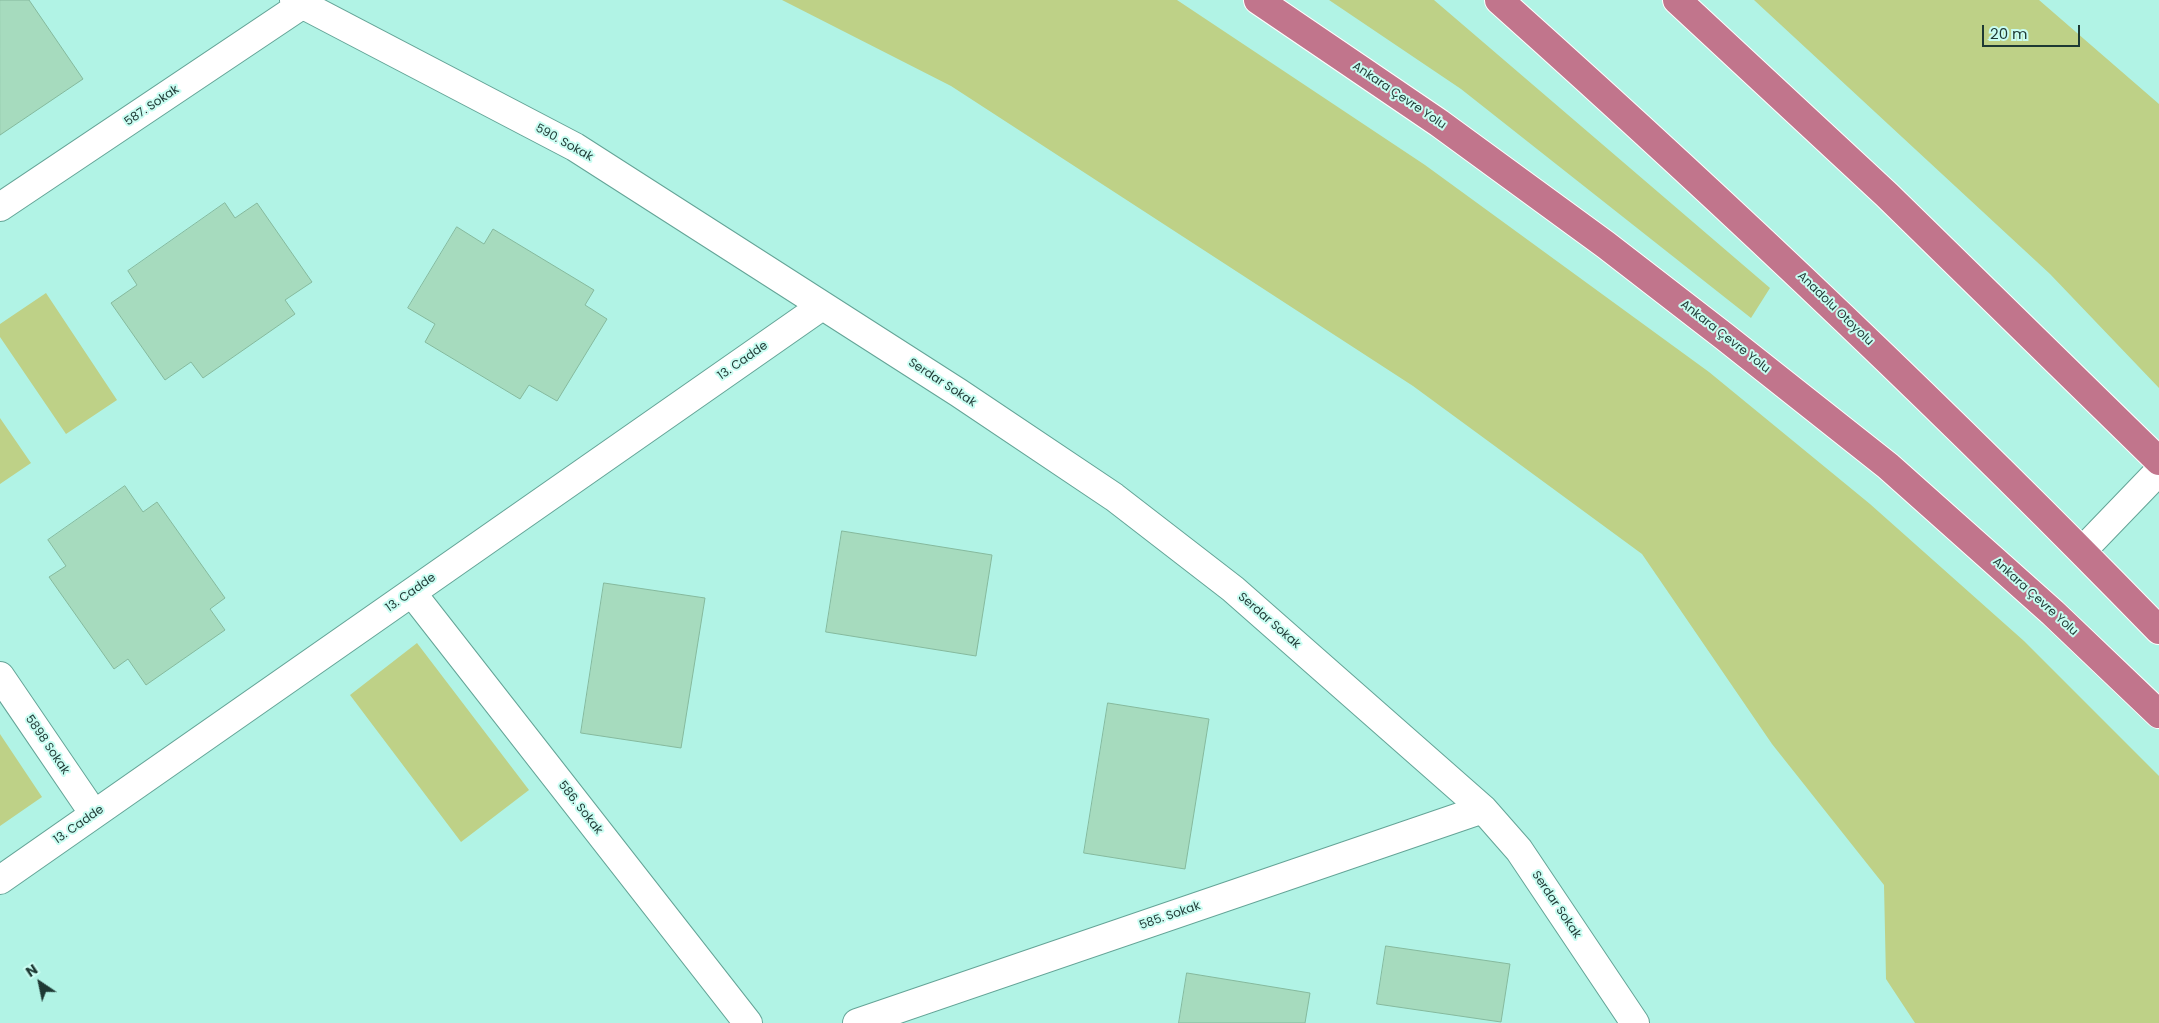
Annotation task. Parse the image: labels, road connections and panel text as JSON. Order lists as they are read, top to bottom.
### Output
{
  "streets": {
    "highway": ["Ankara Çevre Yolu", "Anadolu Otoyolu"],
    "street": [
      "587. Sokak",
      "590. Sokak",
      "13. Cadde",
      "Serdar Sokak",
      "5898 Sokak",
      "586. Sokak",
      "585. Sokak"
    ]
  },
  "crossings": [
    ["587. Sokak", "590. Sokak"],
    ["590. Sokak", "13. Cadde"],
    ["590. Sokak", "Serdar Sokak"],
    ["13. Cadde", "Serdar Sokak"],
    ["13. Cadde", "5898 Sokak"],
    ["13. Cadde", "586. Sokak"],
    ["Serdar Sokak", "585. Sokak"]
  ],
  "scale_bar": "20 m",
  "north": "top left"
}
